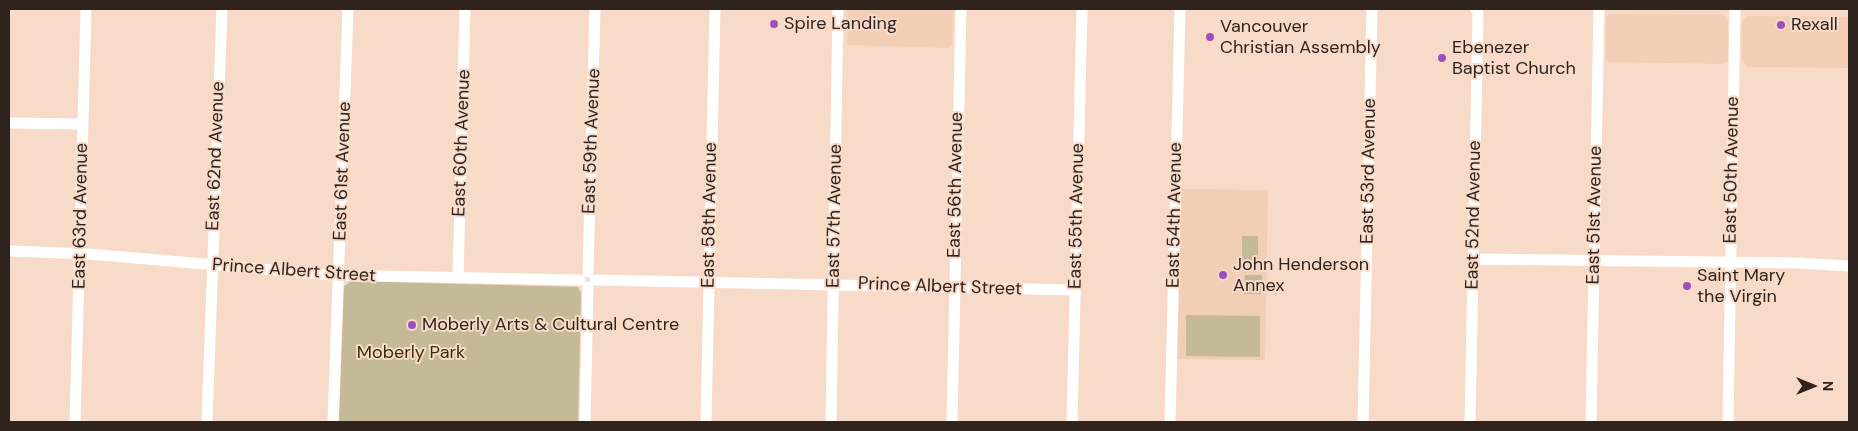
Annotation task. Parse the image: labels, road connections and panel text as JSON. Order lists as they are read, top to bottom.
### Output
{
  "streets": {
    "street": [
      "East 59th Avenue",
      "East 60th Avenue",
      "East 62nd Avenue",
      "East 50th Avenue",
      "East 61st Avenue",
      "East 53rd Avenue",
      "East 56th Avenue",
      "East 58th Avenue",
      "East 54th Avenue",
      "East 52nd Avenue",
      "East 51st Avenue",
      "East 63rd Avenue",
      "East 57th Avenue",
      "East 55th Avenue",
      "Prince Albert Street"
    ]
  },
  "crossings": [
    ["East 59th Avenue", "Prince Albert Street"],
    ["East 60th Avenue", "Prince Albert Street"],
    ["East 62nd Avenue", "Prince Albert Street"],
    ["East 61st Avenue", "Prince Albert Street"],
    ["East 56th Avenue", "Prince Albert Street"],
    ["East 58th Avenue", "Prince Albert Street"],
    ["East 63rd Avenue", "Prince Albert Street"],
    ["East 57th Avenue", "Prince Albert Street"],
    ["East 55th Avenue", "Prince Albert Street"]
  ],
  "parks": ["Moberly Park"],
  "places": [
    "Spire Landing",
    "Rexall",
    "Vancouver Christian Assembly",
    "Ebenezer Baptist Church",
    "John Henderson Annex",
    "Saint Mary the Virgin",
    "Moberly Arts & Cultural Centre"
  ],
  "north": "right"
}
